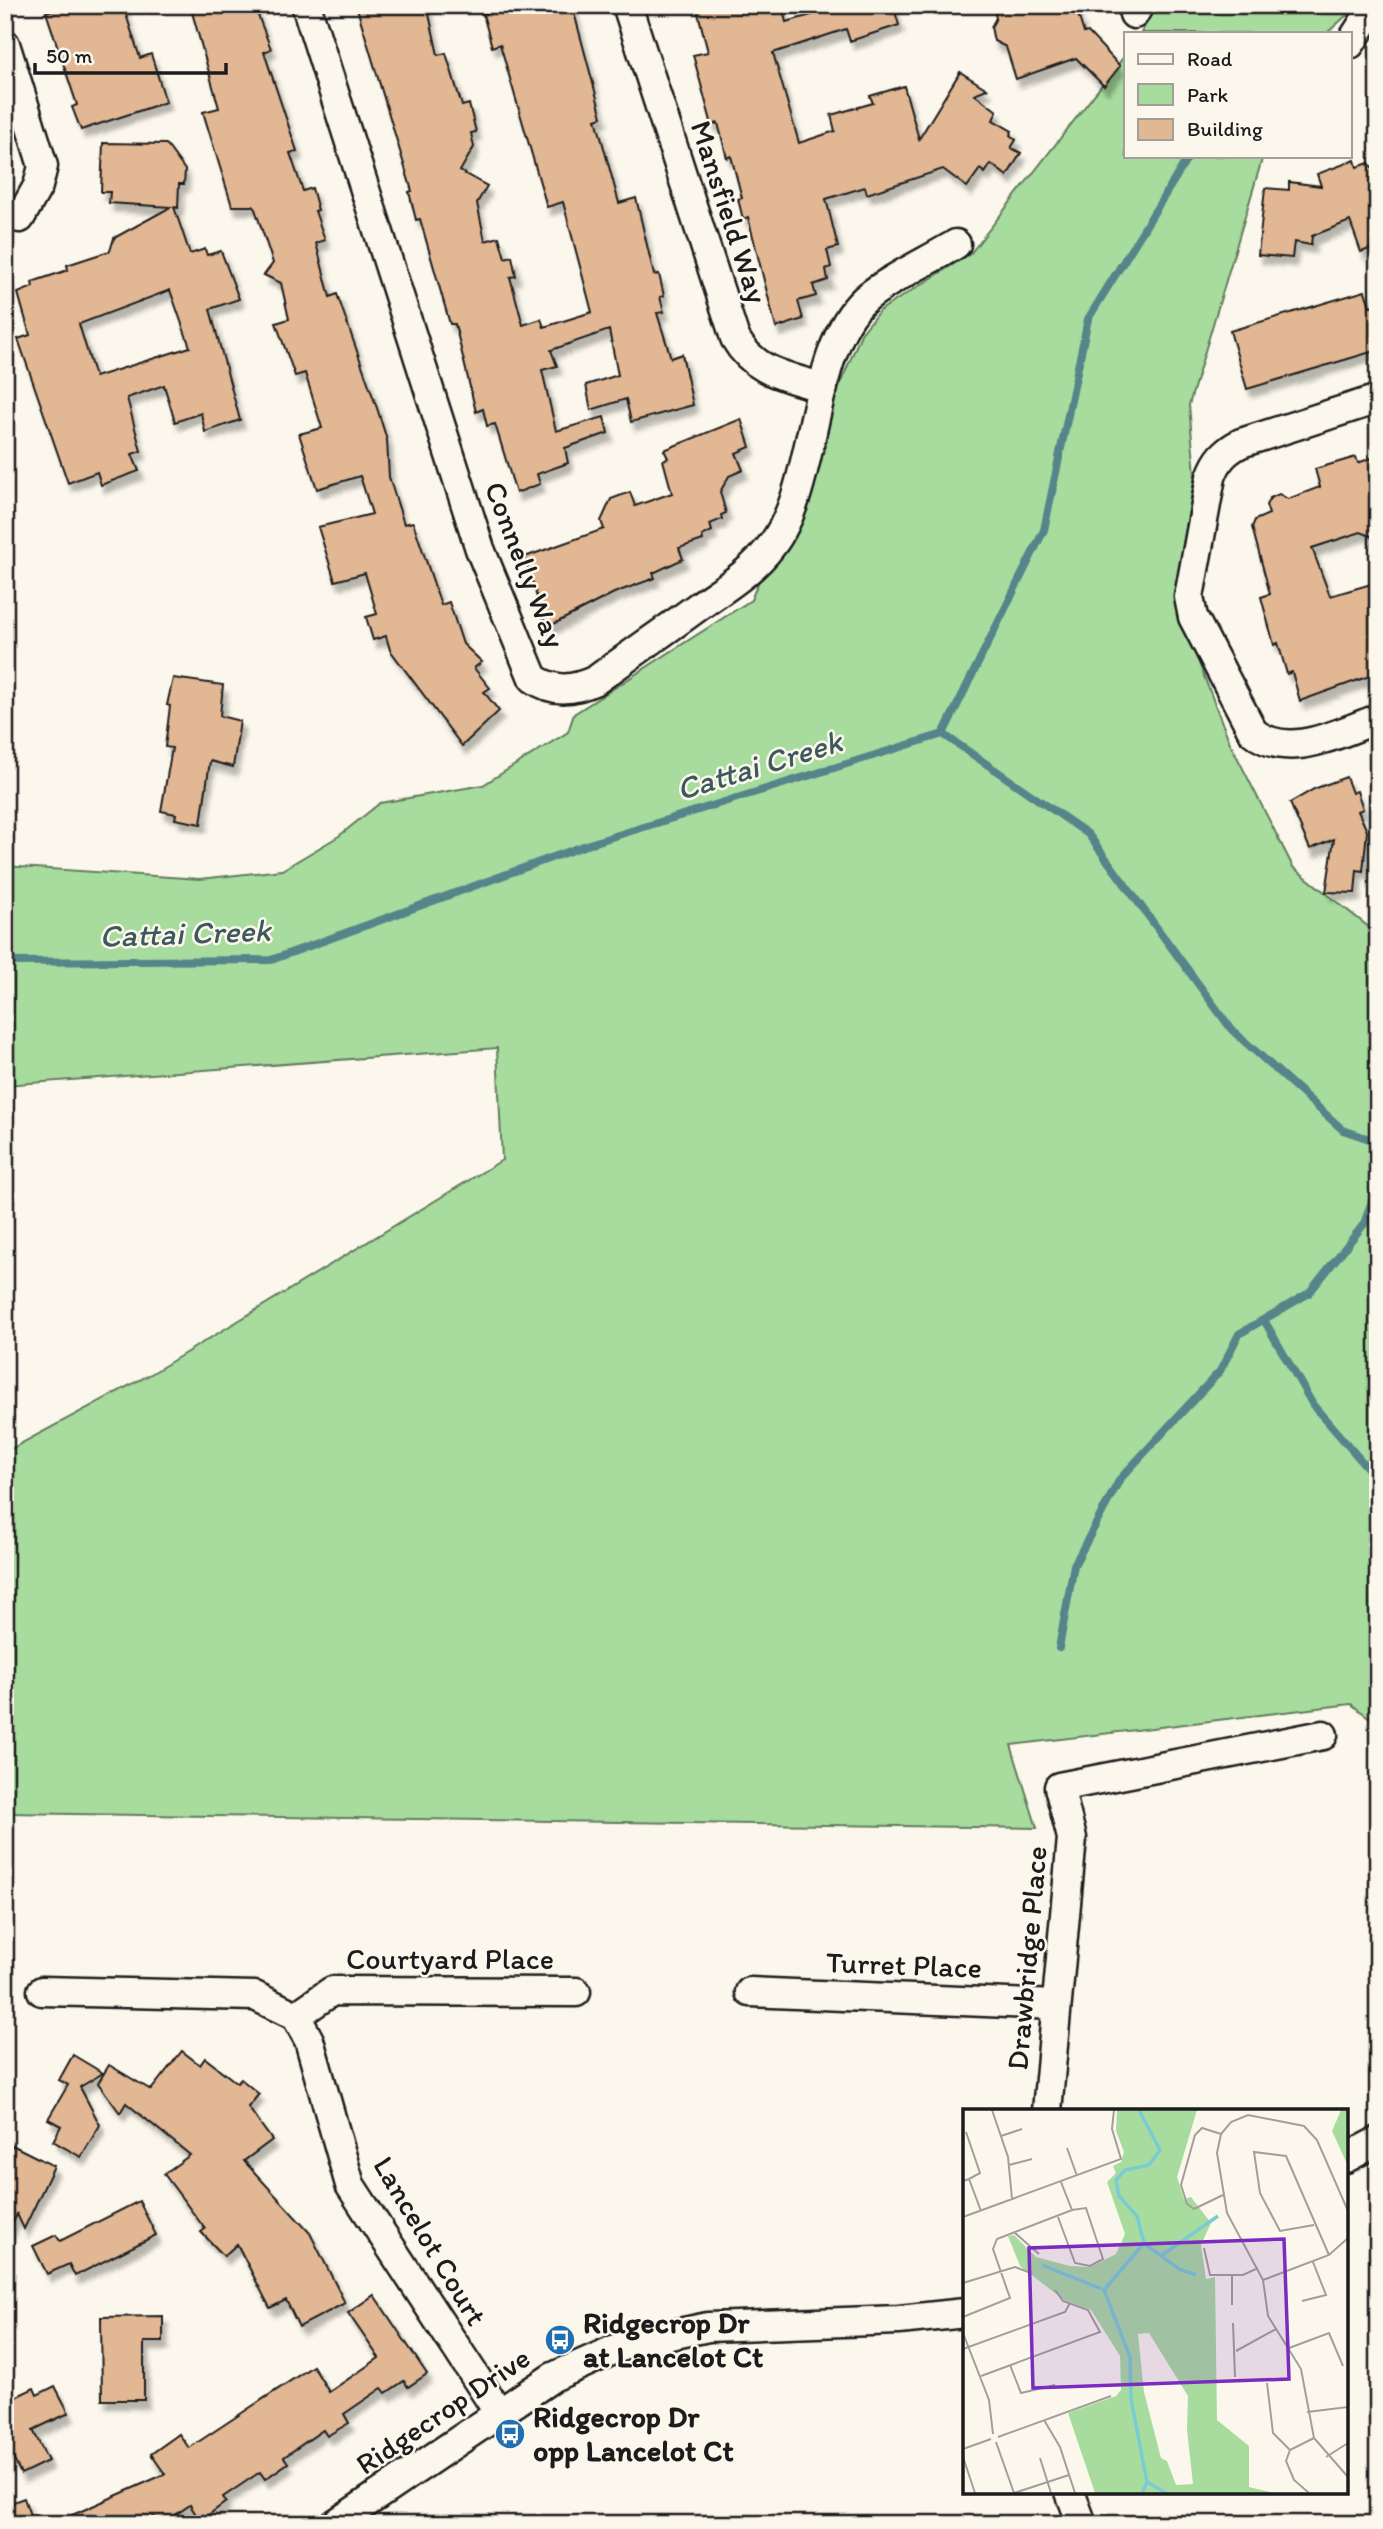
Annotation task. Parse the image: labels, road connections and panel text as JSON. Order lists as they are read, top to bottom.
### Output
{
  "streets": {
    "street": [
      "Mansfield Way",
      "Connelly Way",
      "Drawbridge Place",
      "Courtyard Place",
      "Turret Place",
      "Lancelot Court",
      "Ridgecrop Drive"
    ]
  },
  "crossings": [
    ["Mansfield Way", "Connelly Way"],
    ["Drawbridge Place", "Turret Place"],
    ["Courtyard Place", "Lancelot Court"],
    ["Lancelot Court", "Ridgecrop Drive"]
  ],
  "water": ["Cattai Creek"],
  "places": {
    "bus stop": ["Ridgecrop Dr at Lancelot Ct", "Ridgecrop Dr opp Lancelot Ct"]
  },
  "legend": ["Road", "Park", "Building"],
  "scale_bar": "50 m"
}
